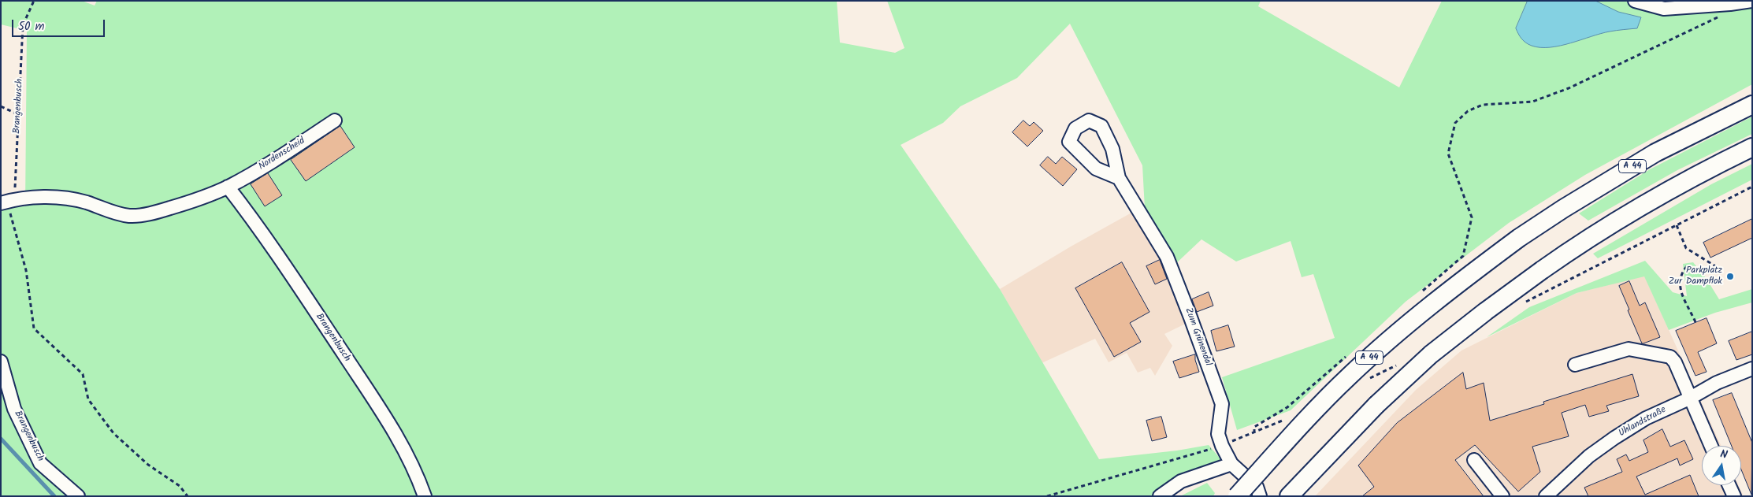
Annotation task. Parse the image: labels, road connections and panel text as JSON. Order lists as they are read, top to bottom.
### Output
{
  "streets": {
    "highway": ["A 44"],
    "street": [
      "Brangenbusch",
      "Nordenscheid",
      "Zum Grünendal",
      "Uhlandstraße"
    ]
  },
  "crossings": [
    ["Brangenbusch", "Nordenscheid"]
  ],
  "places": ["Parkplatz Zur Dampflok"],
  "scale_bar": "50 m",
  "north": "top"
}
